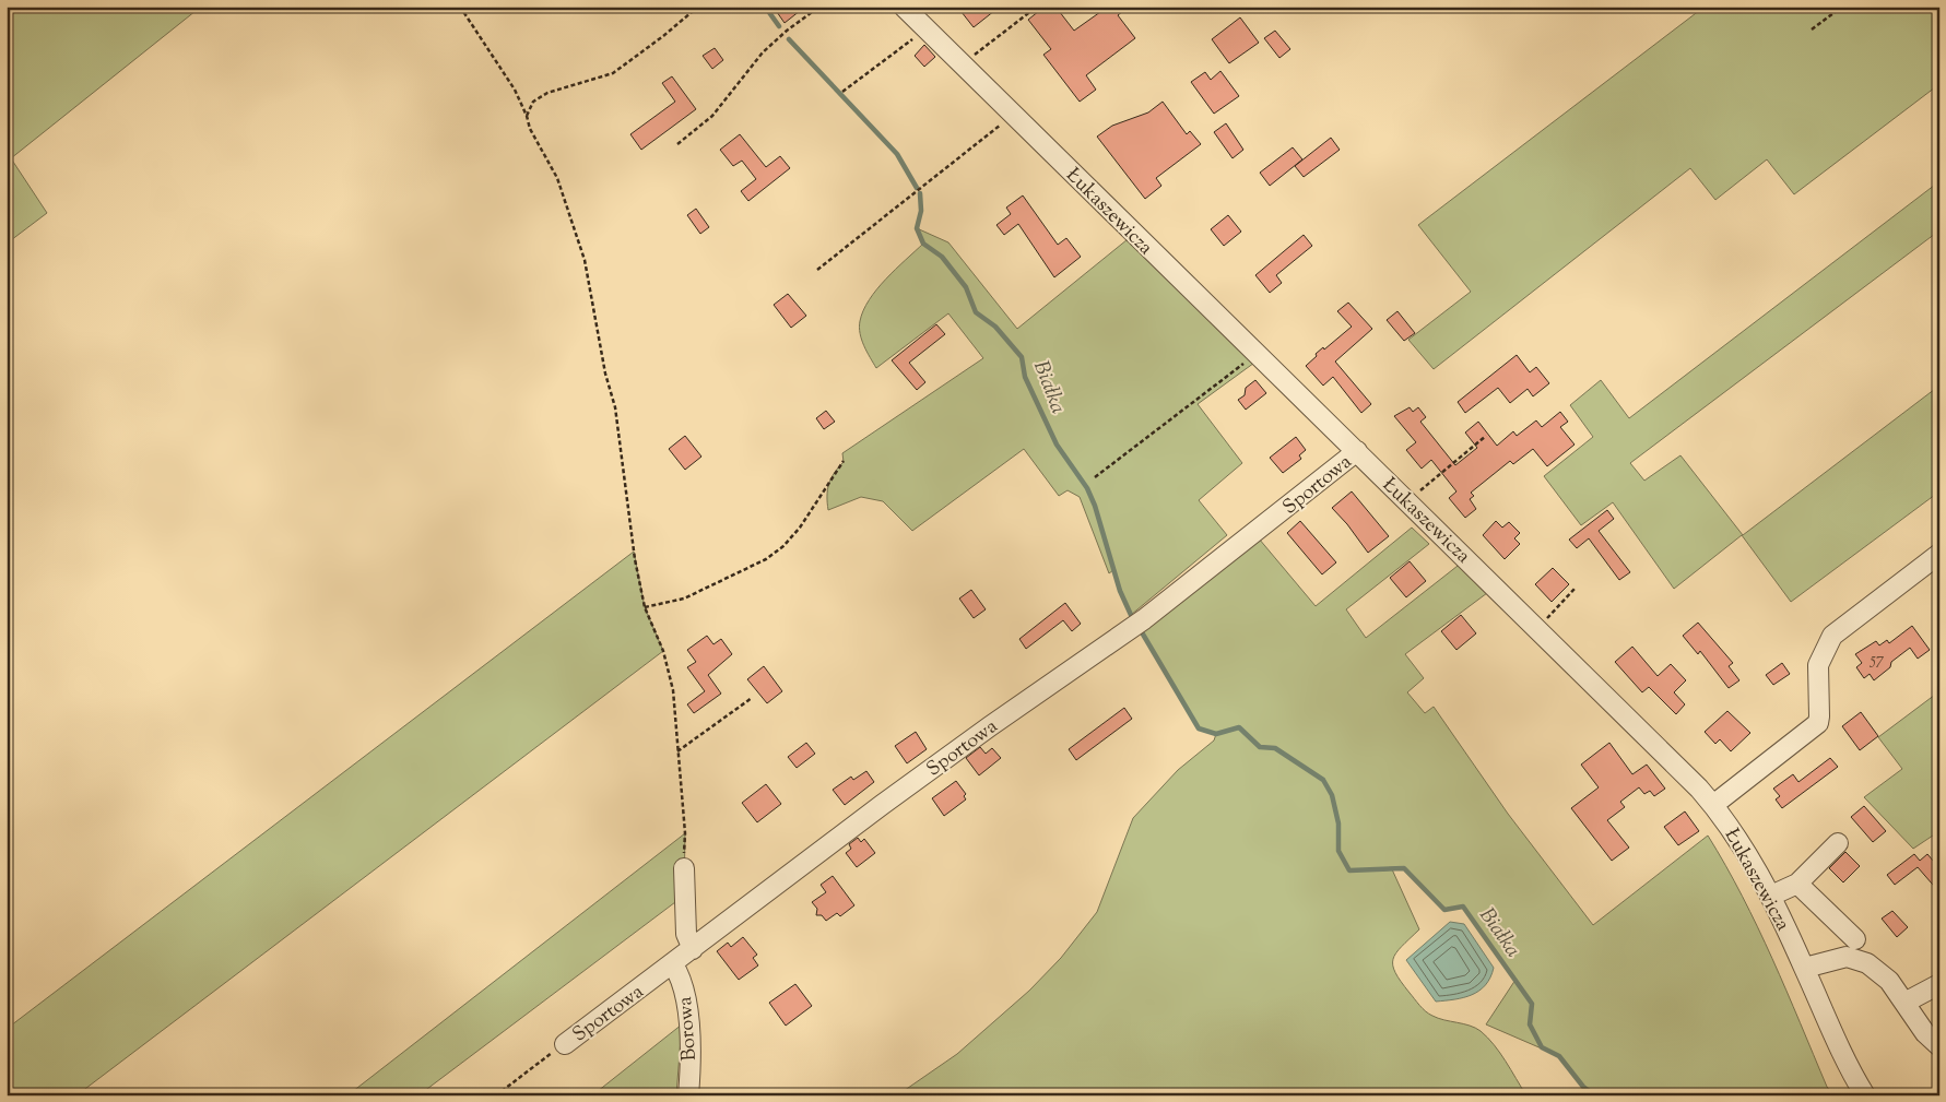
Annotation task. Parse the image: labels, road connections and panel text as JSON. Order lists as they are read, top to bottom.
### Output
{
  "streets": {
    "street": ["Łukaszewicza", "Sportowa", "Borowa"]
  },
  "crossings": [
    ["Łukaszewicza", "Sportowa"],
    ["Sportowa", "Borowa"]
  ],
  "water": ["Białka"],
  "house_numbers": ["57"]
}
